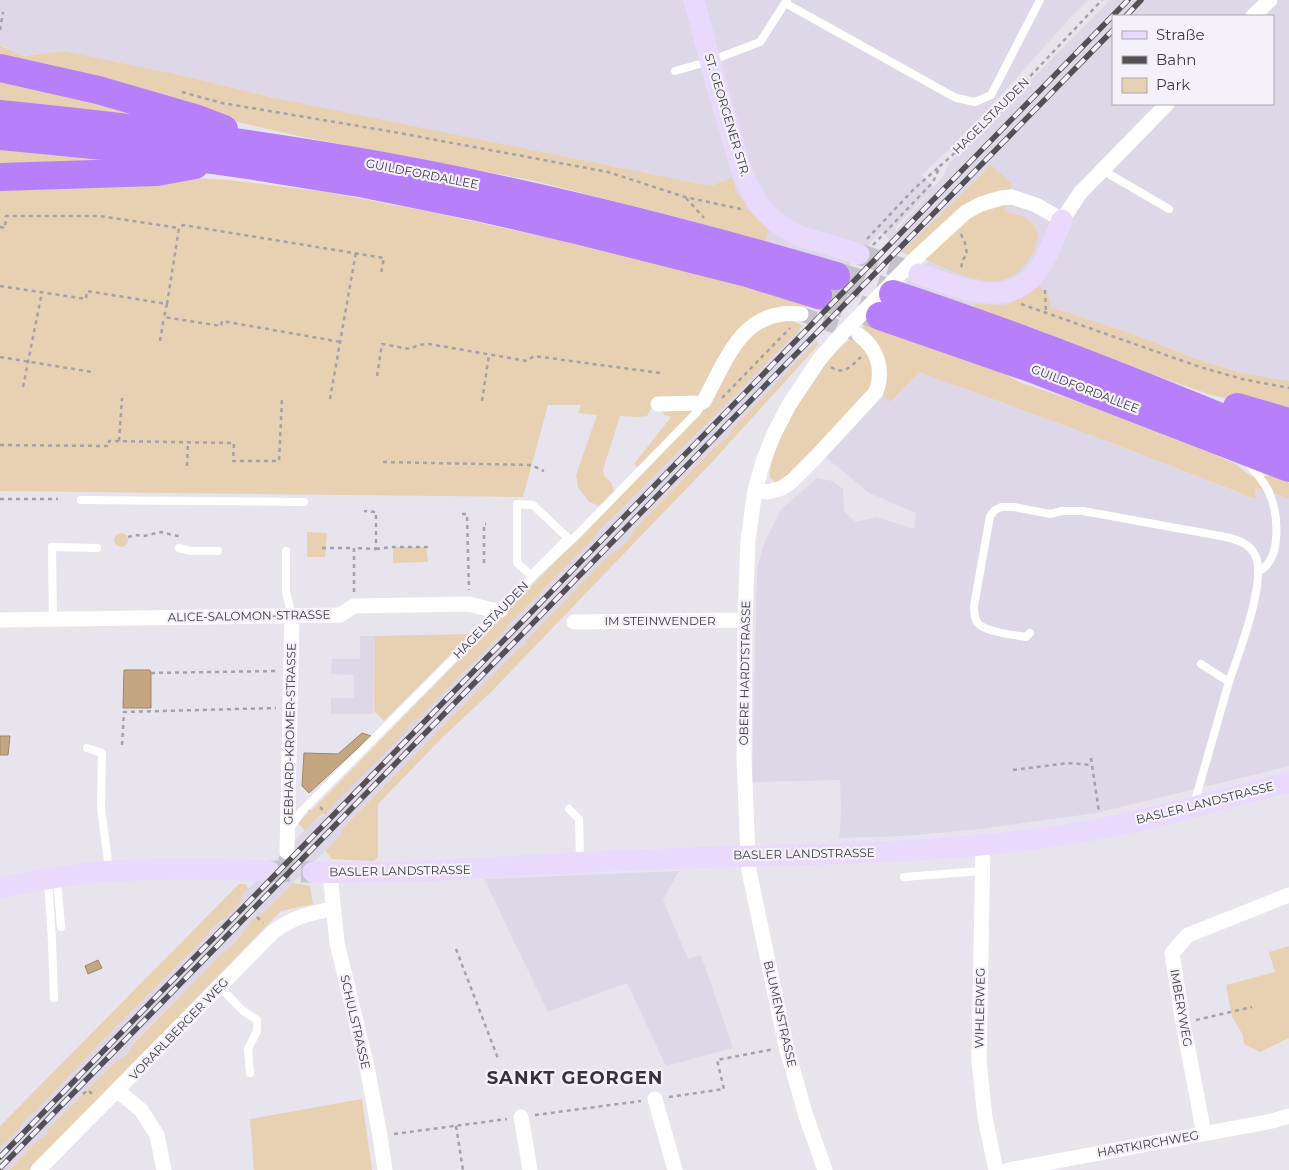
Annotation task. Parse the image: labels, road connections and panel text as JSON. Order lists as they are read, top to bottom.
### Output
{
  "streets": {
    "highway": ["GUILDFORDALLEE"],
    "street": [
      "ST. GEORGENER STR.",
      "HAGELSTAUDEN",
      "ALICE-SALOMON-STRASSE",
      "IM STEINWENDER",
      "OBERE HARDTSTRASSE",
      "GEBHARD-KROMER-STRASSE",
      "BASLER LANDSTRASSE",
      "WIHLERWEG",
      "IMBERYWEG",
      "BLUMENSTRASSE",
      "SCHULSTRASSE",
      "VORARLBERGER WEG",
      "HARTKIRCHWEG"
    ]
  },
  "crossings": [
    ["HAGELSTAUDEN", "GUILDFORDALLEE"],
    ["HAGELSTAUDEN", "ALICE-SALOMON-STRASSE"],
    ["HAGELSTAUDEN", "GEBHARD-KROMER-STRASSE"],
    ["ALICE-SALOMON-STRASSE", "GEBHARD-KROMER-STRASSE"],
    ["IM STEINWENDER", "OBERE HARDTSTRASSE"],
    ["OBERE HARDTSTRASSE", "BASLER LANDSTRASSE"],
    ["OBERE HARDTSTRASSE", "BLUMENSTRASSE"],
    ["BASLER LANDSTRASSE", "WIHLERWEG"],
    ["BASLER LANDSTRASSE", "BLUMENSTRASSE"],
    ["BASLER LANDSTRASSE", "SCHULSTRASSE"],
    ["IMBERYWEG", "HARTKIRCHWEG"],
    ["SCHULSTRASSE", "VORARLBERGER WEG"]
  ],
  "districts": ["SANKT GEORGEN"],
  "legend": ["Straße", "Bahn", "Park"]
}
